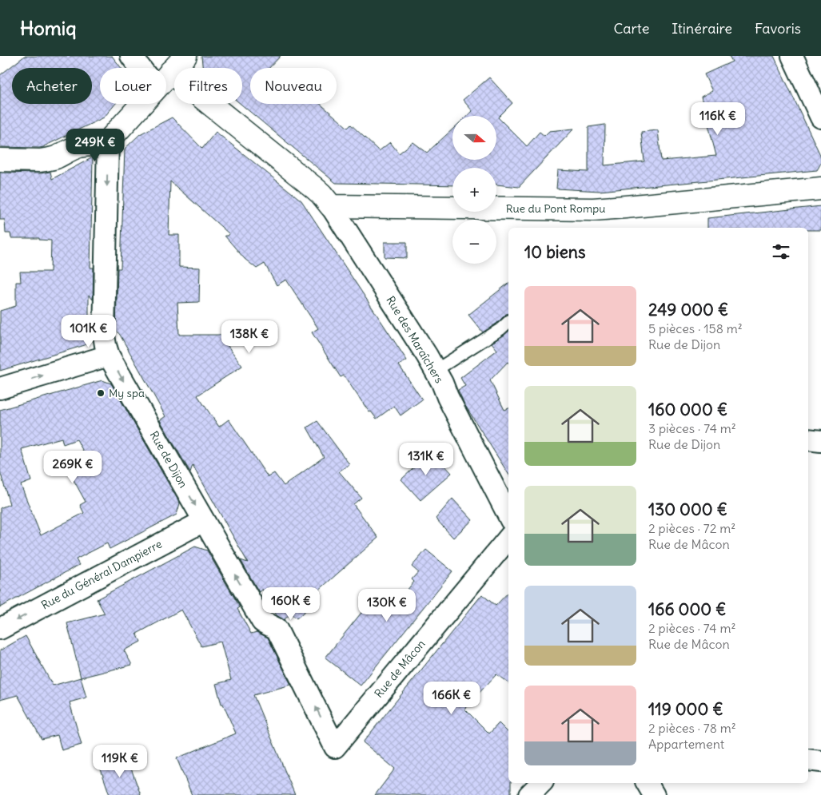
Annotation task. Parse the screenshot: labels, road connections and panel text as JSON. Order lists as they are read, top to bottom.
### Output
{
  "streets": {
    "street": [
      "Rue du Pont Rompu",
      "Rue des Maraîchers",
      "Rue de Dijon",
      "Rue du Général Dampierre",
      "Rue de Mâcon"
    ]
  },
  "crossings": [
    ["Rue du Pont Rompu", "Rue des Maraîchers"],
    ["Rue de Dijon", "Rue du Général Dampierre"],
    ["Rue de Dijon", "Rue de Mâcon"]
  ],
  "one_way": ["Rue du Général Dampierre"],
  "places": ["My spa"],
  "north": "right",
  "page": {
    "header": "Homiq",
    "nav": ["Carte", "Itinéraire", "Favoris"],
    "chip": [
      "Acheter",
      "Louer",
      "Filtres",
      "Nouveau"
    ],
    "price": [
      "116K €",
      "249K €",
      "101K €",
      "138K €",
      "131K €",
      "269K €",
      "160K €",
      "130K €",
      "166K €",
      "119K €"
    ],
    "map_buttons": ["+", "−"],
    "heading": "10 biens",
    "list": [
      {
        "name": "249 000 €",
        "note": "5 pièces · 158 m² · Rue de Dijon"
      },
      {
        "name": "160 000 €",
        "note": "3 pièces · 74 m² · Rue de Dijon"
      },
      {
        "name": "130 000 €",
        "note": "2 pièces · 72 m² · Rue de Mâcon"
      },
      {
        "name": "166 000 €",
        "note": "2 pièces · 74 m² · Rue de Mâcon"
      },
      {
        "name": "119 000 €",
        "note": "2 pièces · 78 m² · Appartement"
      }
    ]
  }
}
